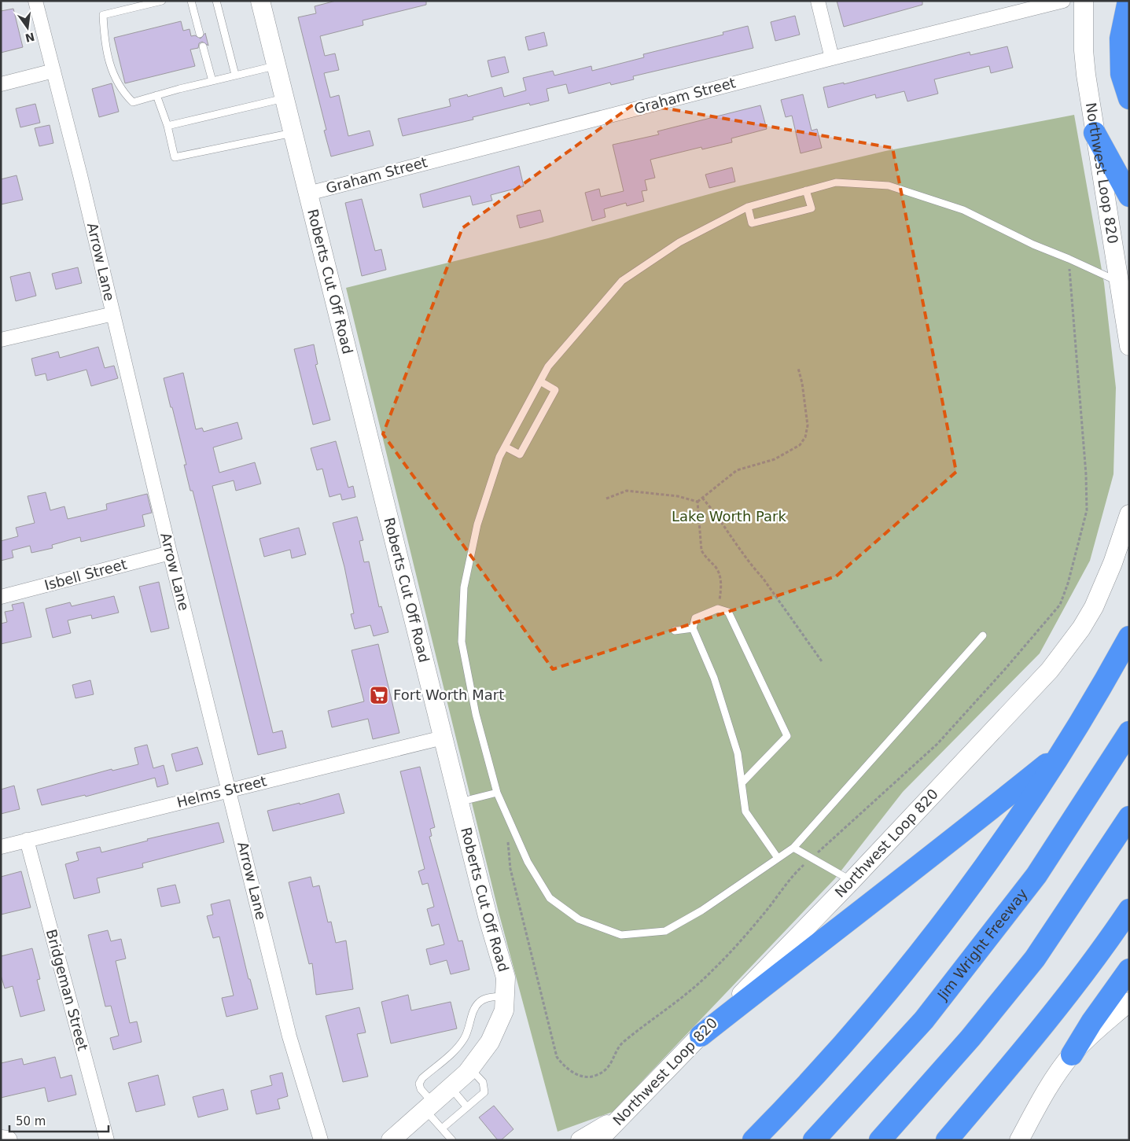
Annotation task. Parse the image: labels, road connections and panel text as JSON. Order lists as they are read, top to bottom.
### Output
{
  "streets": {
    "highway": ["Jim Wright Freeway"],
    "main road": ["Northwest Loop 820", "Roberts Cut Off Road"],
    "street": [
      "Graham Street",
      "Arrow Lane",
      "Isbell Street",
      "Helms Street",
      "Bridgeman Street"
    ]
  },
  "crossings": [
    ["Graham Street", "Roberts Cut Off Road"],
    ["Arrow Lane", "Isbell Street"],
    ["Arrow Lane", "Helms Street"],
    ["Roberts Cut Off Road", "Helms Street"],
    ["Helms Street", "Bridgeman Street"]
  ],
  "parks": ["Lake Worth Park"],
  "places": {
    "supermarket": ["Fort Worth Mart"]
  },
  "scale_bar": "50 m",
  "north": "bottom"
}
